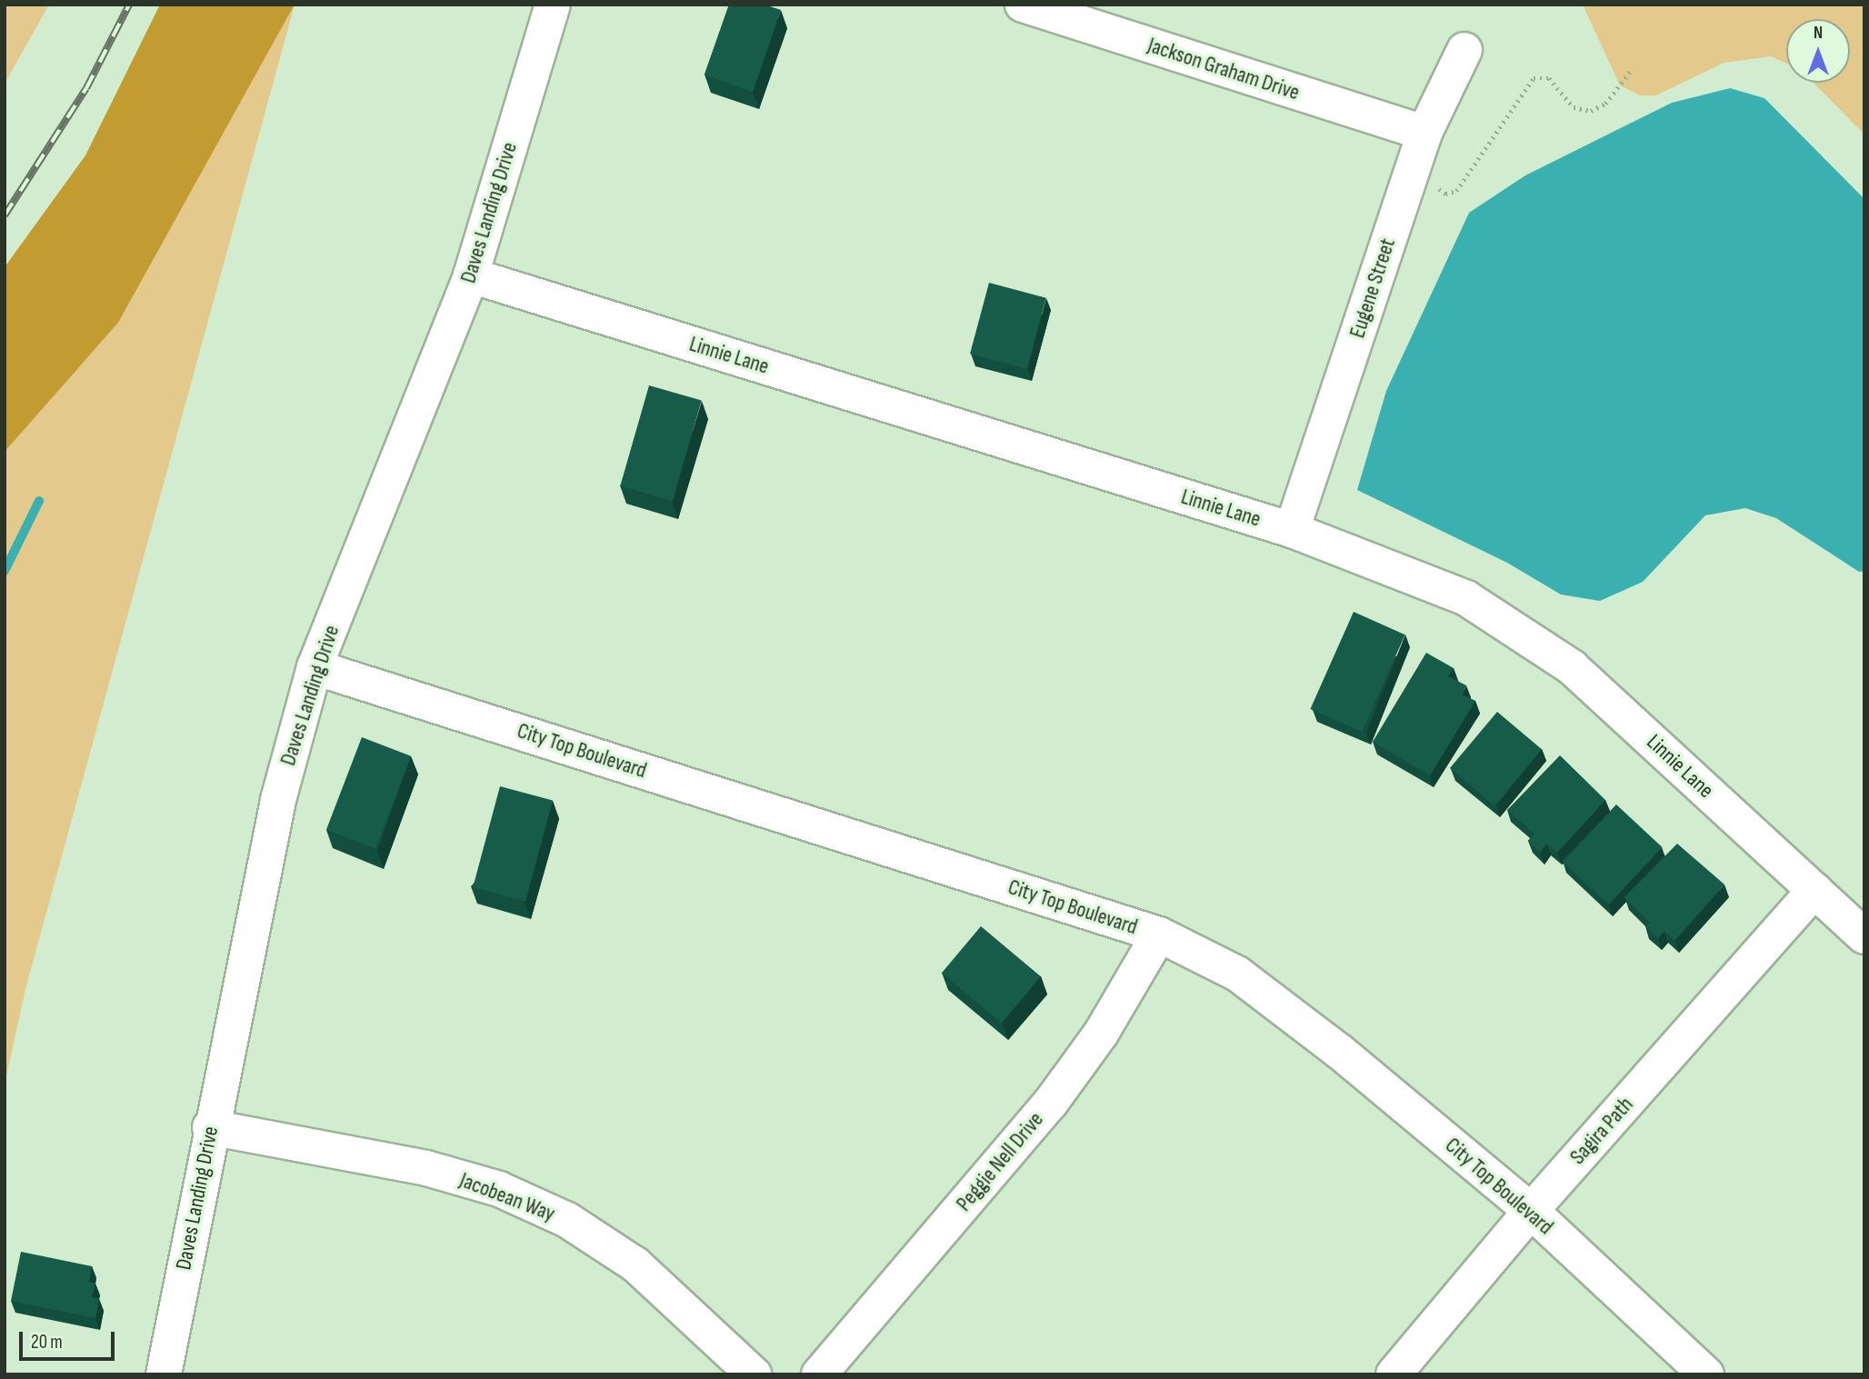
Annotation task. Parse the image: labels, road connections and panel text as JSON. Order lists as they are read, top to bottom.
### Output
{
  "streets": {
    "street": [
      "Jackson Graham Drive",
      "Daves Landing Drive",
      "Eugene Street",
      "Linnie Lane",
      "City Top Boulevard",
      "Sagira Path",
      "Peggie Nell Drive",
      "Jacobean Way"
    ]
  },
  "crossings": [
    ["Jackson Graham Drive", "Eugene Street"],
    ["Daves Landing Drive", "Linnie Lane"],
    ["Daves Landing Drive", "City Top Boulevard"],
    ["Daves Landing Drive", "Jacobean Way"],
    ["Eugene Street", "Linnie Lane"],
    ["Linnie Lane", "Sagira Path"],
    ["City Top Boulevard", "Sagira Path"],
    ["City Top Boulevard", "Peggie Nell Drive"]
  ],
  "scale_bar": "20 m",
  "north": "top"
}
